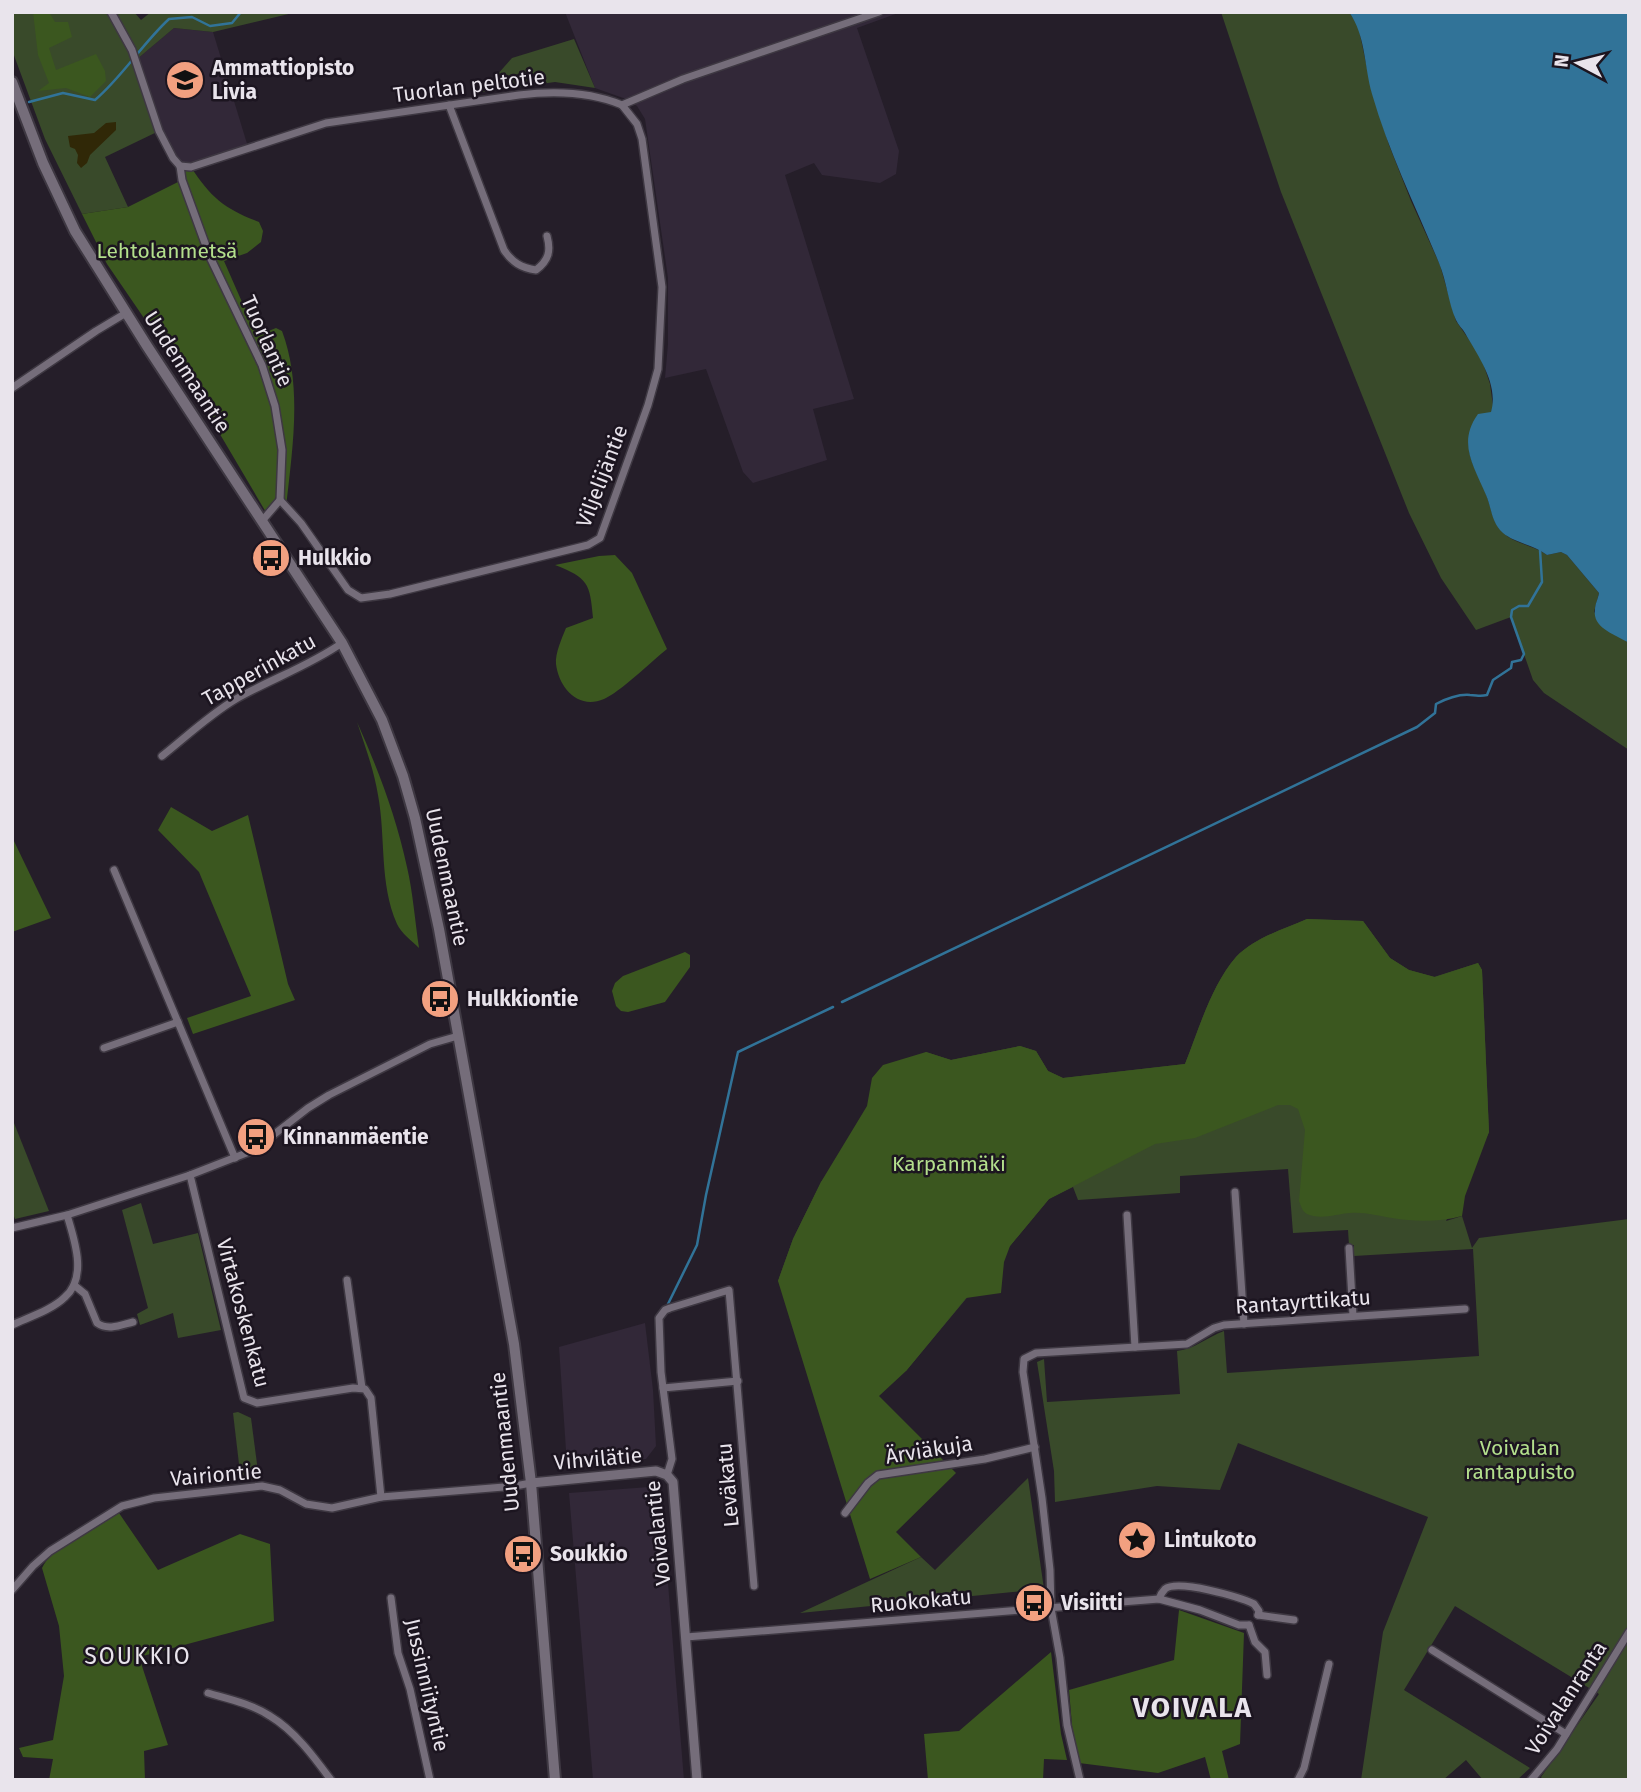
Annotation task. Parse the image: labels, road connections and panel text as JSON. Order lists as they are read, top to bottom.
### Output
{
  "streets": {
    "main road": ["Uudenmaantie"],
    "street": [
      "Tuorlan peltotie",
      "Tuorlantie",
      "Viljelijäntie",
      "Tapperinkatu",
      "Rantayrttikatu",
      "Virtakoskenkatu",
      "Ärviäkuja",
      "Vihvilätie",
      "Vairiontie",
      "Leväkatu",
      "Voivalantie",
      "Ruokokatu",
      "Jussinniityntie",
      "Voivalanranta"
    ]
  },
  "crossings": [
    ["Tuorlan peltotie", "Tuorlantie"],
    ["Tuorlan peltotie", "Viljelijäntie"],
    ["Tuorlantie", "Viljelijäntie"],
    ["Uudenmaantie", "Tapperinkatu"],
    ["Uudenmaantie", "Vihvilätie"],
    ["Uudenmaantie", "Vairiontie"],
    ["Rantayrttikatu", "Ärviäkuja"],
    ["Rantayrttikatu", "Ruokokatu"],
    ["Vihvilätie", "Vairiontie"],
    ["Vihvilätie", "Voivalantie"],
    ["Leväkatu", "Voivalantie"],
    ["Voivalantie", "Ruokokatu"]
  ],
  "districts": ["SOUKKIO", "VOIVALA"],
  "parks": ["Lehtolanmetsä", "Karpanmäki", "Voivalan rantapuisto"],
  "places": {
    "school or university": ["Ammattiopisto Livia"],
    "bus stop": [
      "Hulkkio",
      "Hulkkiontie",
      "Kinnanmäentie",
      "Soukkio",
      "Visiitti"
    ],
    "place": ["Lintukoto"]
  },
  "north": "left"
}
